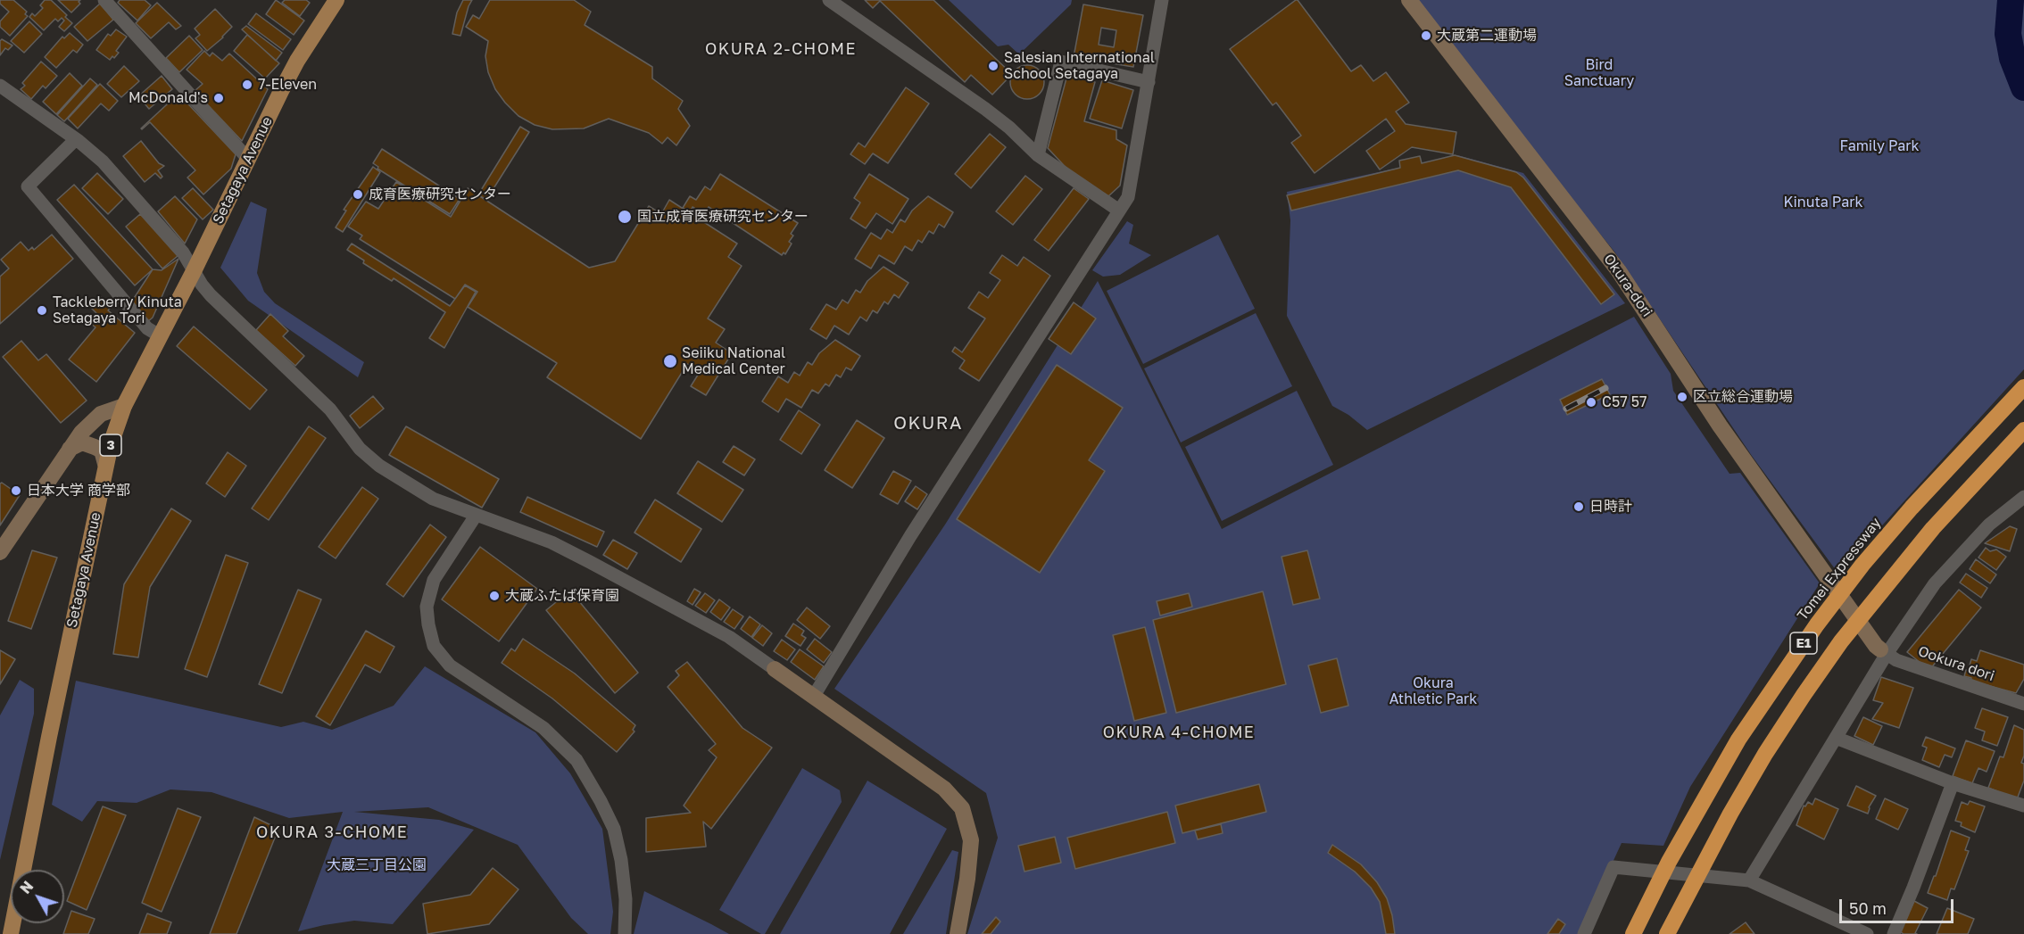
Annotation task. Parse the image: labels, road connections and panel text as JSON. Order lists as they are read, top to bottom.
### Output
{
  "streets": {
    "highway": ["Tomei Expressway", "E1"],
    "main road": ["Setagaya Avenue", "3"],
    "street": ["Okura-dori", "Ookura dori"]
  },
  "crossings": [
    ["Okura-dori", "Ookura dori"]
  ],
  "districts": [
    "OKURA 2-CHOME",
    "OKURA",
    "OKURA 4-CHOME",
    "OKURA 3-CHOME"
  ],
  "parks": [
    "Bird Sanctuary",
    "Family Park",
    "Kinuta Park",
    "Okura Athletic Park",
    "大蔵三丁目公園"
  ],
  "places": [
    "大蔵第二運動場",
    "Salesian International School Setagaya",
    "7-Eleven",
    "McDonald's",
    "成育医療研究センター",
    "国立成育医療研究センター",
    "Tackleberry Kinuta Setagaya Tori",
    "Seiiku National Medical Center",
    "区立総合運動場",
    "C57 57",
    "日本大学 商学部",
    "日時計",
    "大蔵ふたば保育園"
  ],
  "scale_bar": "50 m",
  "north": "top left"
}
